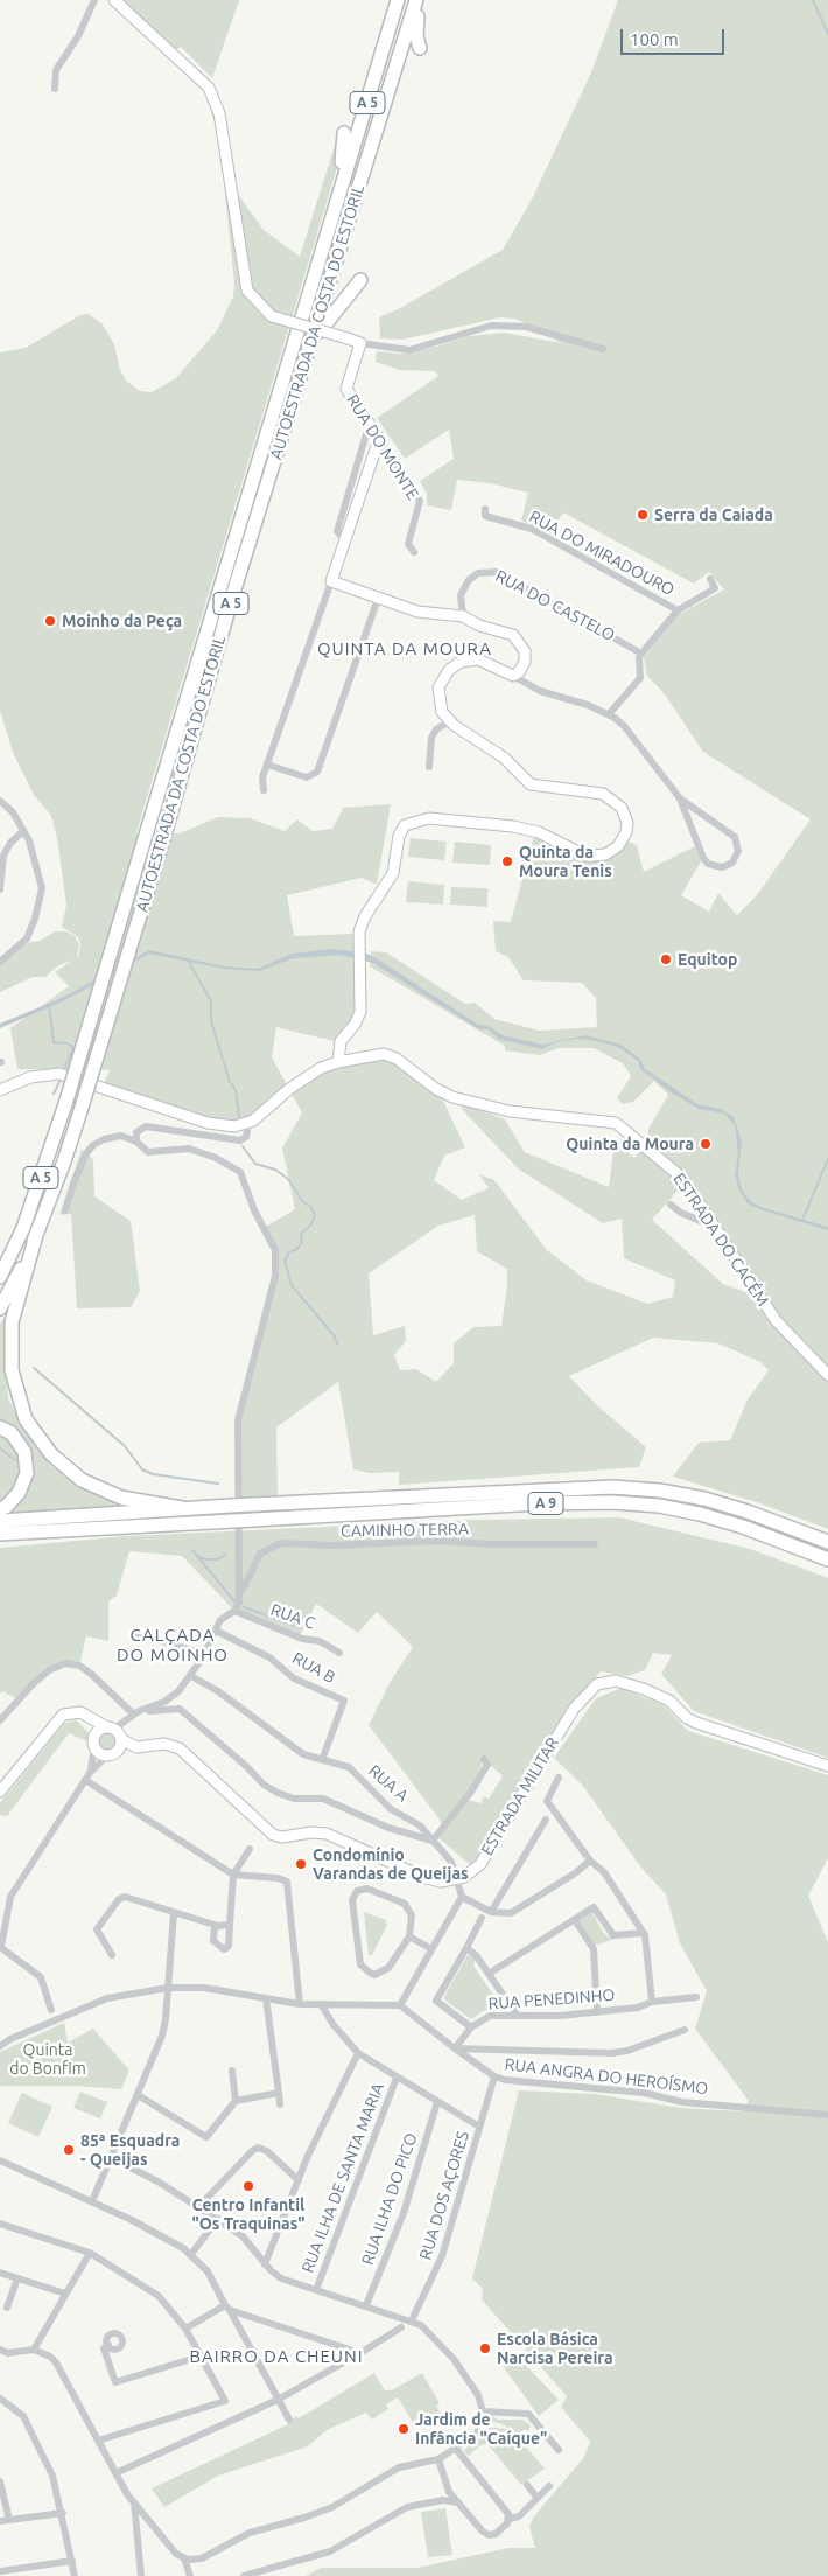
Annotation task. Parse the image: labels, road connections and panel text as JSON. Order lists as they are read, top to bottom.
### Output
{
  "streets": {
    "highway": ["A 5", "AUTOESTRADA DA COSTA DO ESTORIL", "A 9"],
    "street": [
      "RUA DO MONTE",
      "RUA DO MIRADOURO",
      "RUA DO CASTELO",
      "ESTRADA DO CACÉM",
      "CAMINHO TERRA",
      "RUA C",
      "RUA B",
      "RUA A",
      "ESTRADA MILITAR",
      "RUA PENEDINHO",
      "RUA ANGRA DO HEROÍSMO",
      "RUA ILHA DE SANTA MARIA",
      "RUA DOS AÇORES",
      "RUA ILHA DO PICO"
    ]
  },
  "crossings": [
    ["CAMINHO TERRA", "RUA C"],
    ["RUA B", "RUA A"],
    ["RUA A", "ESTRADA MILITAR"],
    ["RUA PENEDINHO", "RUA ANGRA DO HEROÍSMO"],
    ["RUA ANGRA DO HEROÍSMO", "RUA DOS AÇORES"]
  ],
  "districts": ["QUINTA DA MOURA", "CALÇADA DO MOINHO", "BAIRRO DA CHEUNI"],
  "parks": ["Quinta do Bonfim"],
  "places": [
    "Serra da Caiada",
    "Moinho da Peça",
    "Quinta da Moura Tenis",
    "Equitop",
    "Quinta da Moura",
    "Condomínio Varandas de Queijas",
    "85ª Esquadra - Queijas",
    "Centro Infantil \"Os Traquinas\"",
    "Escola Básica Narcisa Pereira",
    "Jardim de Infância \"Caíque\""
  ],
  "scale_bar": "100 m"
}
